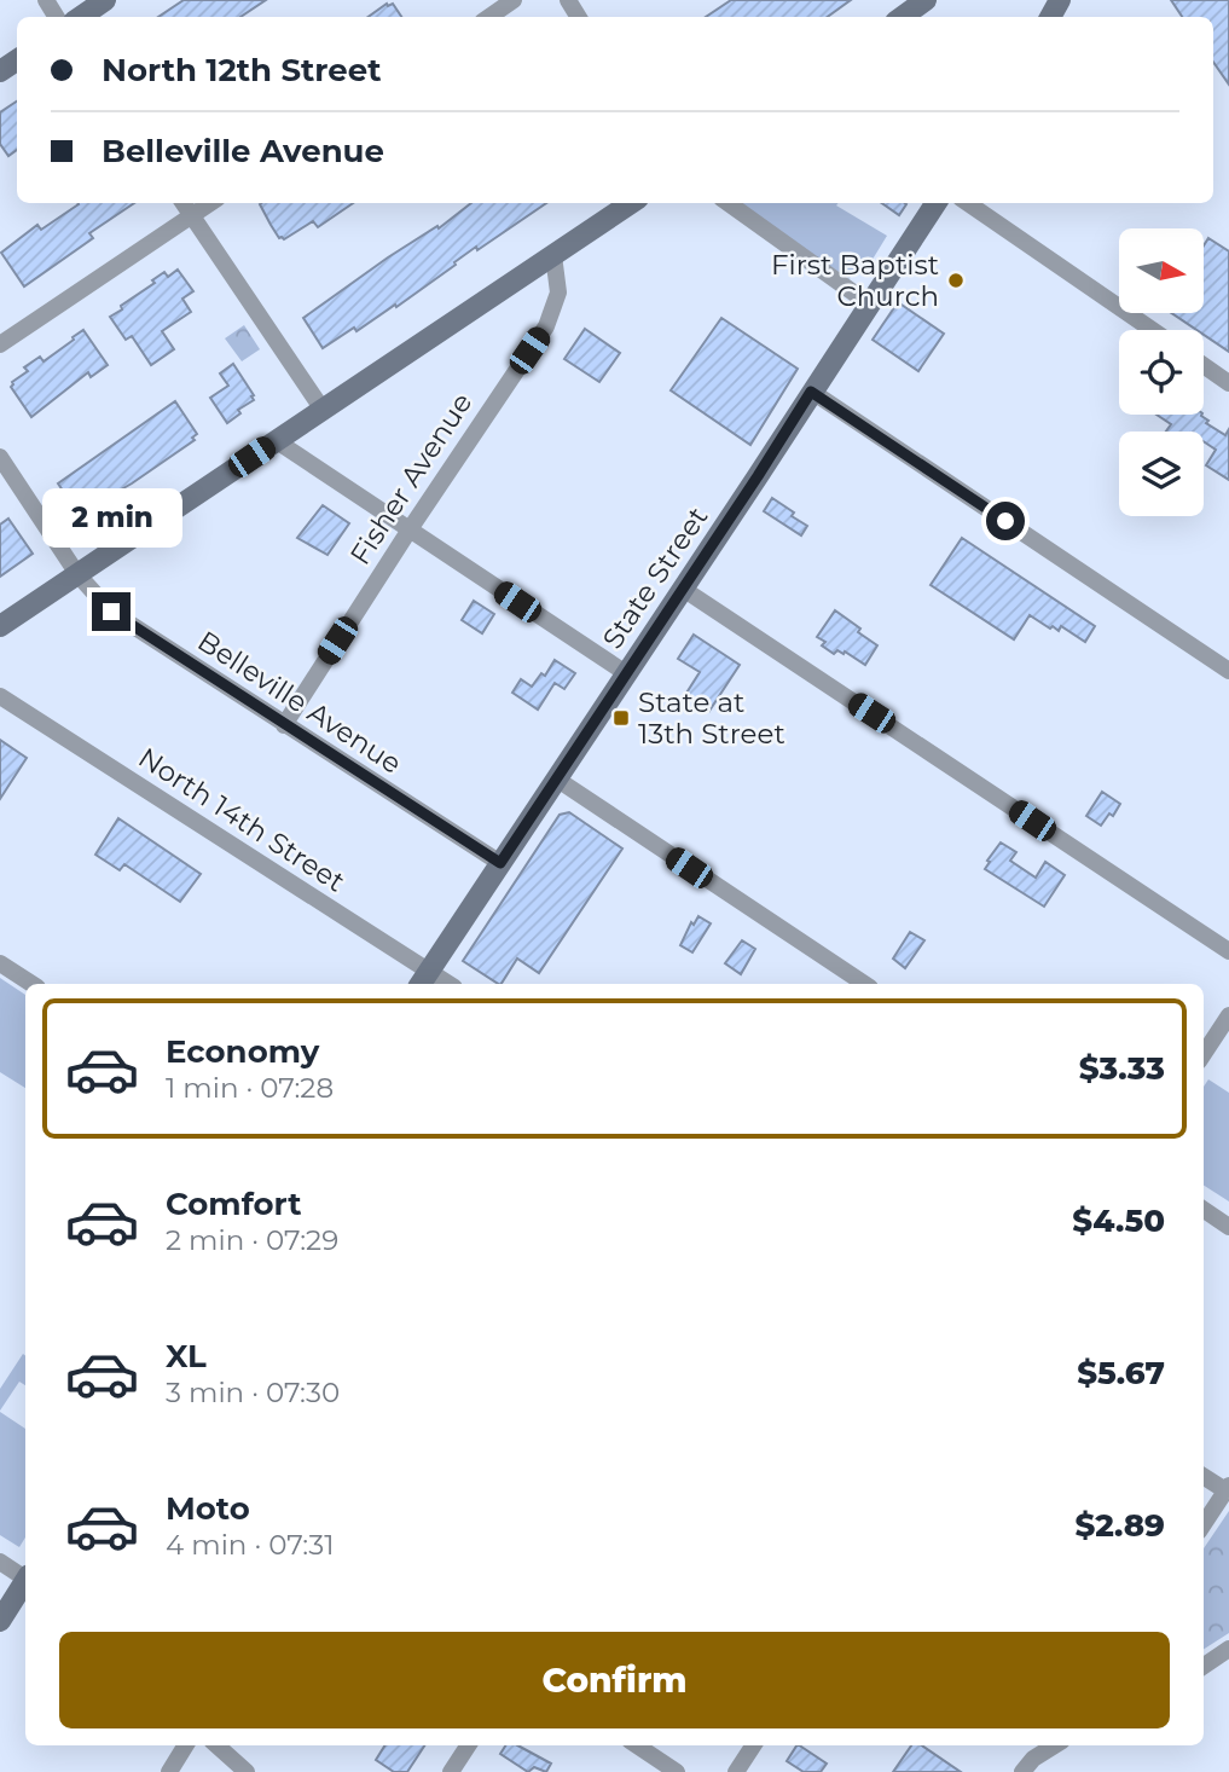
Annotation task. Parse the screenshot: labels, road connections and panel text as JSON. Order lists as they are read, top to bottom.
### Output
{
  "streets": {
    "main road": ["State Street"],
    "street": ["Fisher Avenue", "Belleville Avenue", "North 14th Street"]
  },
  "crossings": [
    ["Fisher Avenue", "Belleville Avenue"],
    ["State Street", "Belleville Avenue"],
    ["State Street", "North 14th Street"]
  ],
  "places": {
    "other": ["First Baptist Church"],
    "transit": ["State at 13th Street"]
  },
  "north": "right",
  "page": {
    "banner": ["North 12th Street", "Belleville Avenue"],
    "bubble": "2 min",
    "list": [
      {
        "name": "Economy",
        "note": "1 min · 07:28",
        "value": "$3.33"
      },
      {
        "name": "Comfort",
        "note": "2 min · 07:29",
        "value": "$4.50"
      },
      {
        "name": "XL",
        "note": "3 min · 07:30",
        "value": "$5.67"
      },
      {
        "name": "Moto",
        "note": "4 min · 07:31",
        "value": "$2.89"
      }
    ],
    "buttons": "Confirm"
  }
}
